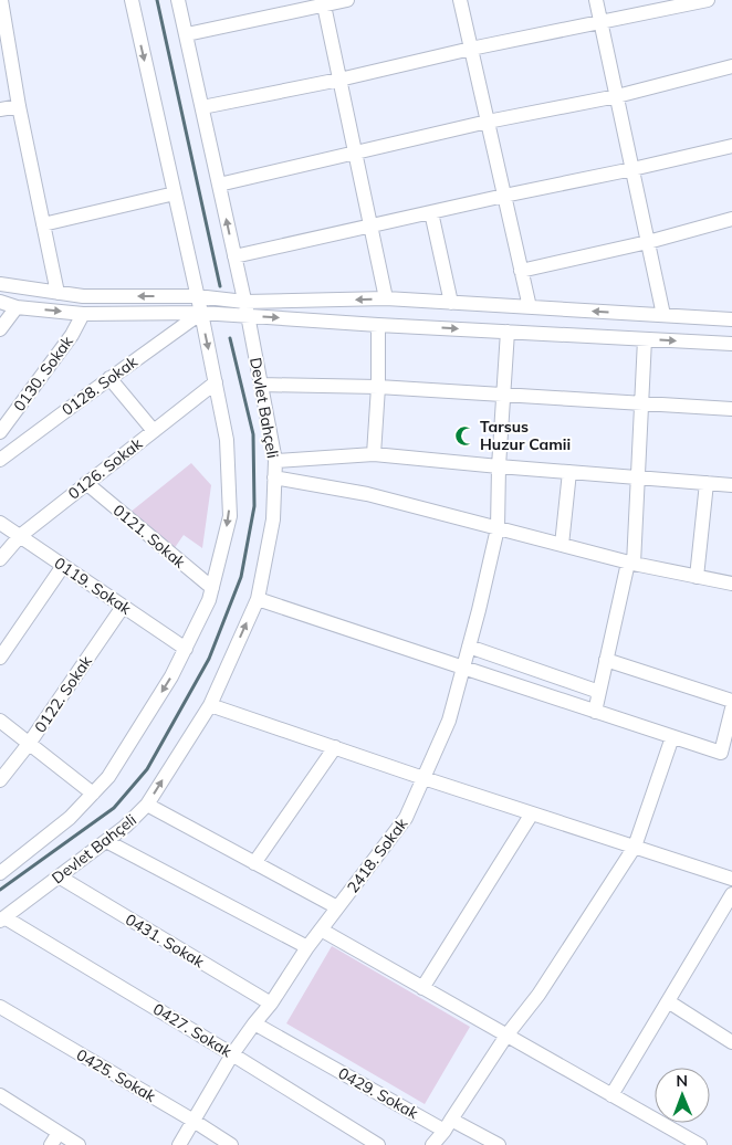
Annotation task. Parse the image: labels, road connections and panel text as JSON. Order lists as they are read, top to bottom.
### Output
{
  "streets": {
    "street": [
      "0130. Sokak",
      "0128. Sokak",
      "Devlet Bahçeli",
      "0126. Sokak",
      "0121. Sokak",
      "0119. Sokak",
      "0122. Sokak",
      "2418. Sokak",
      "0431. Sokak",
      "0427. Sokak",
      "0425. Sokak",
      "0429. Sokak"
    ]
  },
  "crossings": [
    ["Devlet Bahçeli", "0431. Sokak"],
    ["Devlet Bahçeli", "0427. Sokak"],
    ["0126. Sokak", "0121. Sokak"],
    ["0126. Sokak", "0119. Sokak"],
    ["0119. Sokak", "0122. Sokak"],
    ["2418. Sokak", "0431. Sokak"],
    ["2418. Sokak", "0427. Sokak"],
    ["2418. Sokak", "0425. Sokak"],
    ["2418. Sokak", "0429. Sokak"]
  ],
  "places": {
    "mosque": ["Tarsus Huzur Camii"]
  },
  "north": "top"
}
